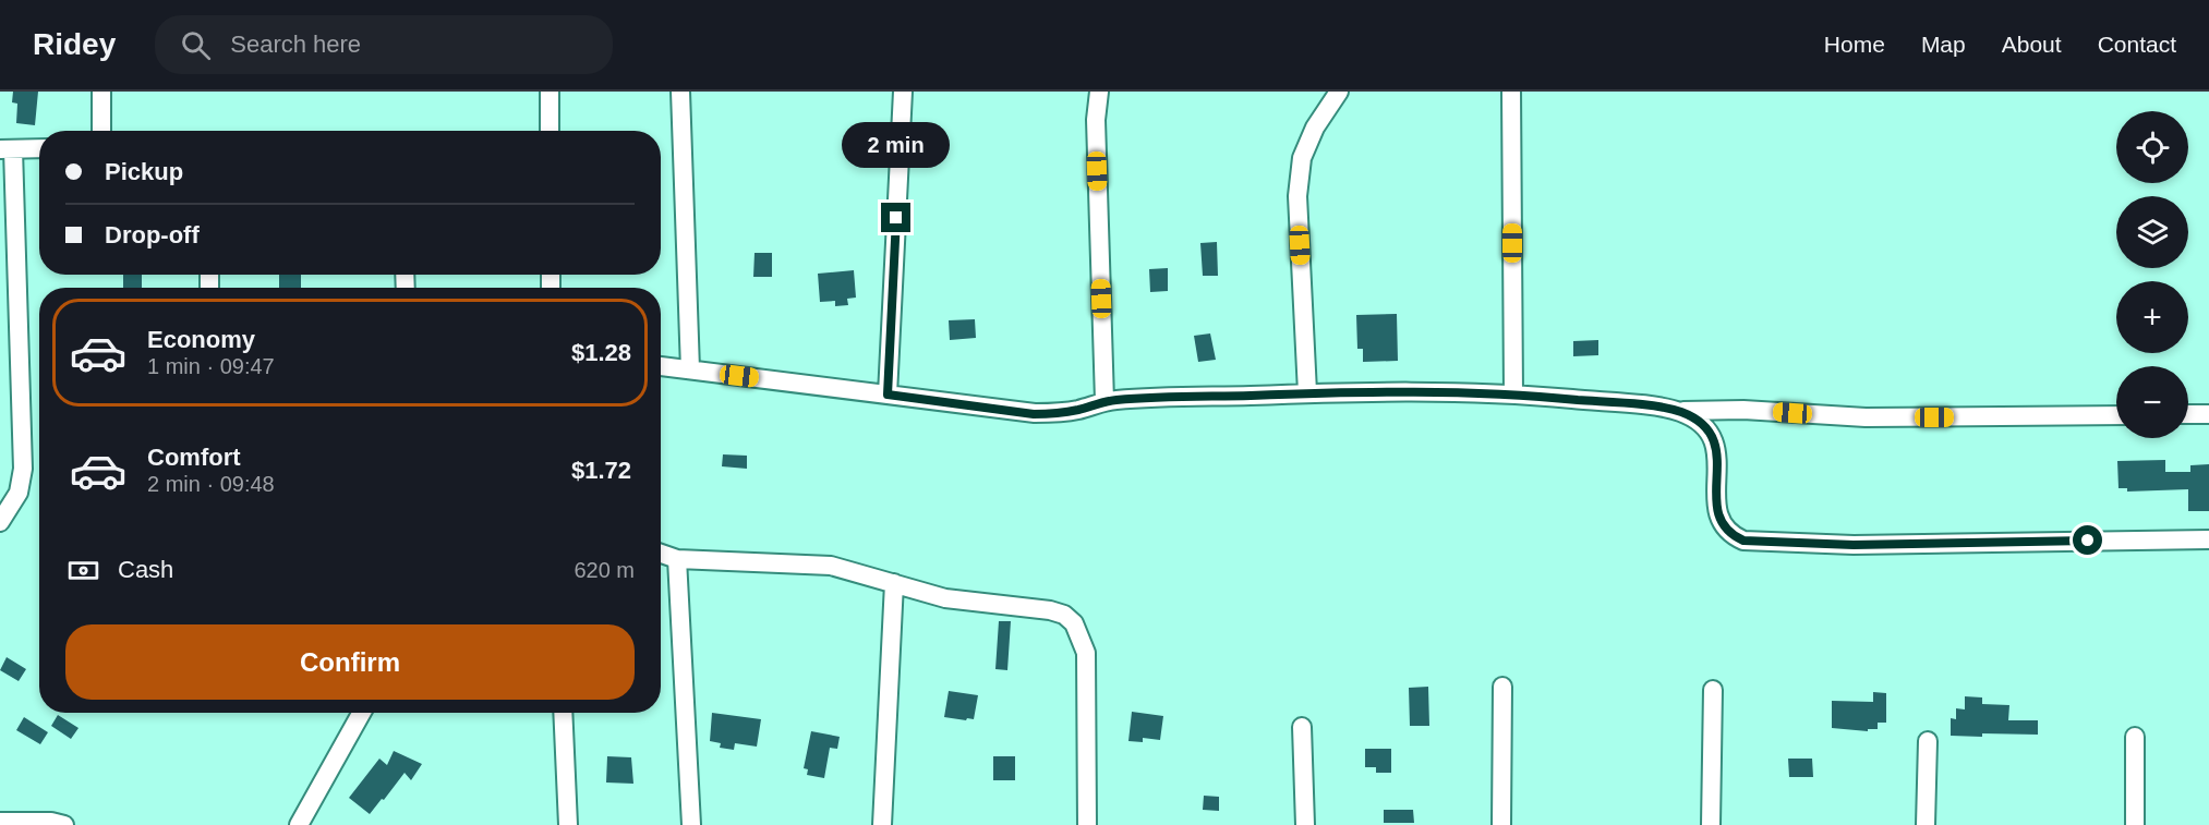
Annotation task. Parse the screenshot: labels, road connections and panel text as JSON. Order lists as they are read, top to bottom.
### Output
{
  "page": {
    "header": "Ridey",
    "search": "Search here",
    "nav": [
      "Home",
      "Map",
      "About",
      "Contact"
    ],
    "map_buttons": ["+", "−"],
    "bubble": "2 min",
    "banner": ["Pickup", "Drop-off"],
    "list": [
      {
        "name": "Economy",
        "note": "1 min · 09:47",
        "value": "$1.28"
      },
      {
        "name": "Comfort",
        "note": "2 min · 09:48",
        "value": "$1.72"
      }
    ],
    "pay": ["Cash", "620 m"],
    "buttons": "Confirm"
  }
}
